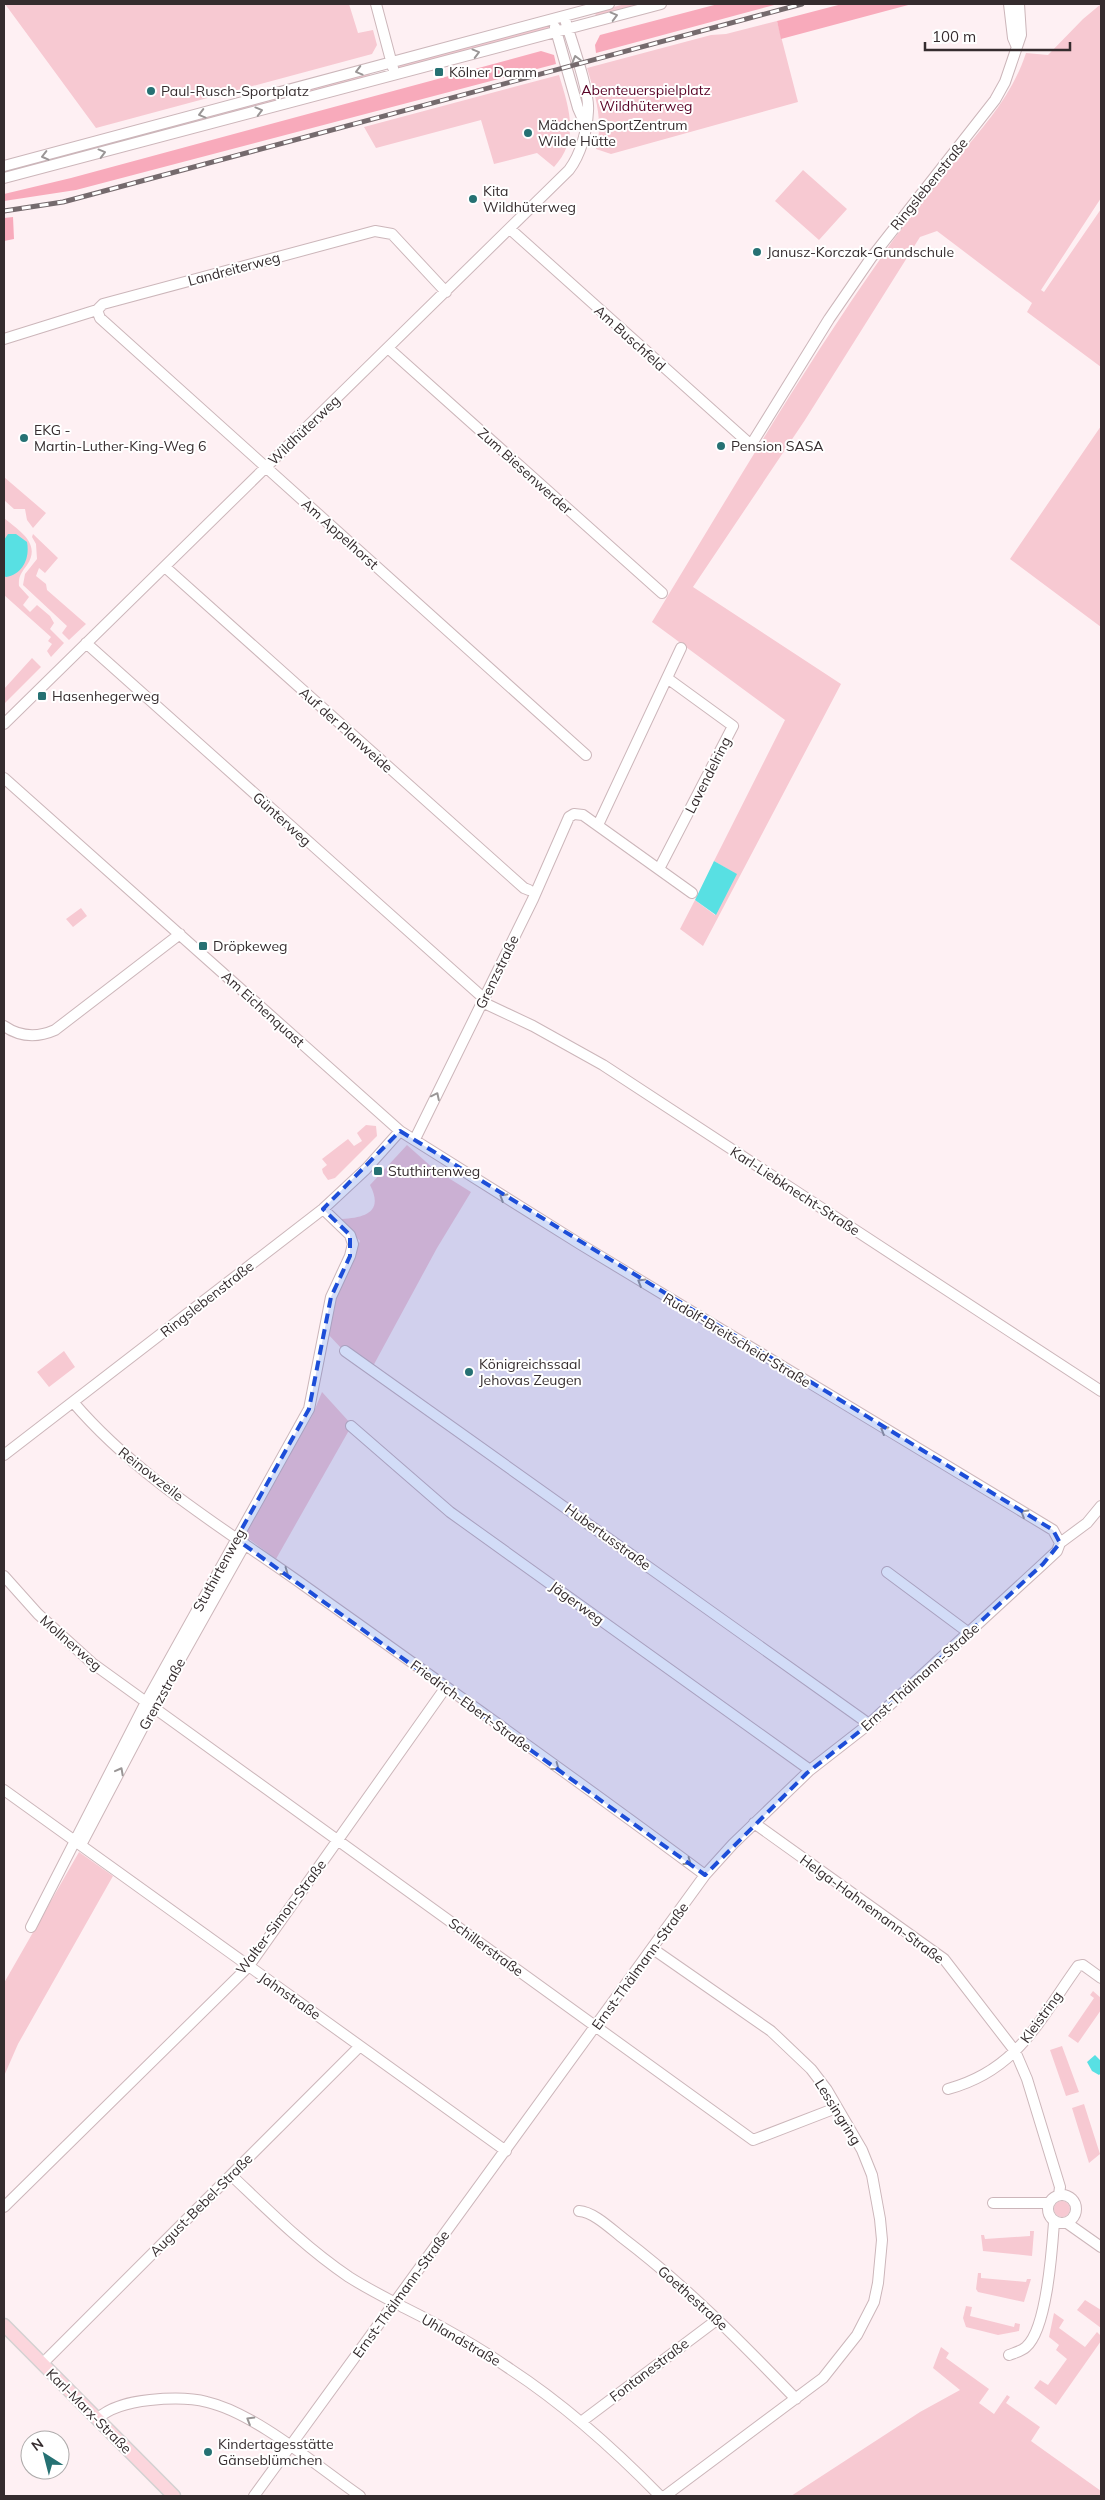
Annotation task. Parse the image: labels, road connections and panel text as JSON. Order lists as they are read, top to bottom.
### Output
{
  "streets": {
    "main road": ["Karl-Marx-Straße"],
    "street": [
      "Ringslebenstraße",
      "Landreiterweg",
      "Am Buschfeld",
      "Wildhüterweg",
      "Zum Biesenwerder",
      "Am Appelhorst",
      "Auf der Planweide",
      "Lavendelring",
      "Günterweg",
      "Grenzstraße",
      "Am Eichenquast",
      "Karl-Liebknecht-Straße",
      "Rudolf-Breitscheid-Straße",
      "Reinowzeile",
      "Hubertusstraße",
      "Stuthirtenweg",
      "Jägerweg",
      "Mollnerweg",
      "Ernst-Thälmann-Straße",
      "Friedrich-Ebert-Straße",
      "Helga-Hahnemann-Straße",
      "Walter-Simon-Straße",
      "Schillerstraße",
      "Jahnstraße",
      "Kleistring",
      "Lessingring",
      "August-Bebel-Straße",
      "Goethestraße",
      "Uhlandstraße",
      "Fontanestraße"
    ]
  },
  "crossings": [
    ["Ringslebenstraße", "Am Buschfeld"],
    ["Ringslebenstraße", "Am Eichenquast"],
    ["Ringslebenstraße", "Reinowzeile"],
    ["Ringslebenstraße", "Stuthirtenweg"],
    ["Landreiterweg", "Wildhüterweg"],
    ["Landreiterweg", "Am Appelhorst"],
    ["Am Buschfeld", "Wildhüterweg"],
    ["Wildhüterweg", "Zum Biesenwerder"],
    ["Wildhüterweg", "Am Appelhorst"],
    ["Wildhüterweg", "Auf der Planweide"],
    ["Wildhüterweg", "Günterweg"],
    ["Günterweg", "Grenzstraße"],
    ["Günterweg", "Karl-Liebknecht-Straße"],
    ["Grenzstraße", "Am Eichenquast"],
    ["Grenzstraße", "Karl-Liebknecht-Straße"],
    ["Grenzstraße", "Rudolf-Breitscheid-Straße"],
    ["Am Eichenquast", "Rudolf-Breitscheid-Straße"],
    ["Rudolf-Breitscheid-Straße", "Ernst-Thälmann-Straße"],
    ["Reinowzeile", "Stuthirtenweg"],
    ["Reinowzeile", "Friedrich-Ebert-Straße"],
    ["Hubertusstraße", "Ernst-Thälmann-Straße"],
    ["Stuthirtenweg", "Mollnerweg"],
    ["Stuthirtenweg", "Friedrich-Ebert-Straße"],
    ["Stuthirtenweg", "Schillerstraße"],
    ["Stuthirtenweg", "Jahnstraße"],
    ["Jägerweg", "Ernst-Thälmann-Straße"],
    ["Mollnerweg", "Schillerstraße"],
    ["Ernst-Thälmann-Straße", "Friedrich-Ebert-Straße"],
    ["Ernst-Thälmann-Straße", "Helga-Hahnemann-Straße"],
    ["Ernst-Thälmann-Straße", "Schillerstraße"],
    ["Ernst-Thälmann-Straße", "Jahnstraße"],
    ["Ernst-Thälmann-Straße", "Lessingring"],
    ["Ernst-Thälmann-Straße", "Uhlandstraße"],
    ["Friedrich-Ebert-Straße", "Walter-Simon-Straße"],
    ["Helga-Hahnemann-Straße", "Kleistring"],
    ["Walter-Simon-Straße", "Schillerstraße"],
    ["Walter-Simon-Straße", "Jahnstraße"],
    ["Schillerstraße", "Lessingring"],
    ["Jahnstraße", "August-Bebel-Straße"],
    ["Lessingring", "Goethestraße"],
    ["August-Bebel-Straße", "Uhlandstraße"],
    ["August-Bebel-Straße", "Karl-Marx-Straße"],
    ["Goethestraße", "Fontanestraße"],
    ["Uhlandstraße", "Fontanestraße"]
  ],
  "one_way": ["Grenzstraße", "Rudolf-Breitscheid-Straße", "Friedrich-Ebert-Straße"],
  "parks": ["Abenteuerspielplatz Wildhüterweg"],
  "places": {
    "transit": [
      "Kölner Damm",
      "Hasenhegerweg",
      "Dröpkeweg",
      "Stuthirtenweg"
    ],
    "other": [
      "Paul-Rusch-Sportplatz",
      "MädchenSportZentrum Wilde Hütte",
      "Kita Wildhüterweg",
      "Janusz-Korczak-Grundschule",
      "EKG - Martin-Luther-King-Weg 6",
      "Pension SASA",
      "Königreichssaal Jehovas Zeugen",
      "Kindertagesstätte Gänseblümchen"
    ]
  },
  "scale_bar": "100 m",
  "north": "top left"
}
